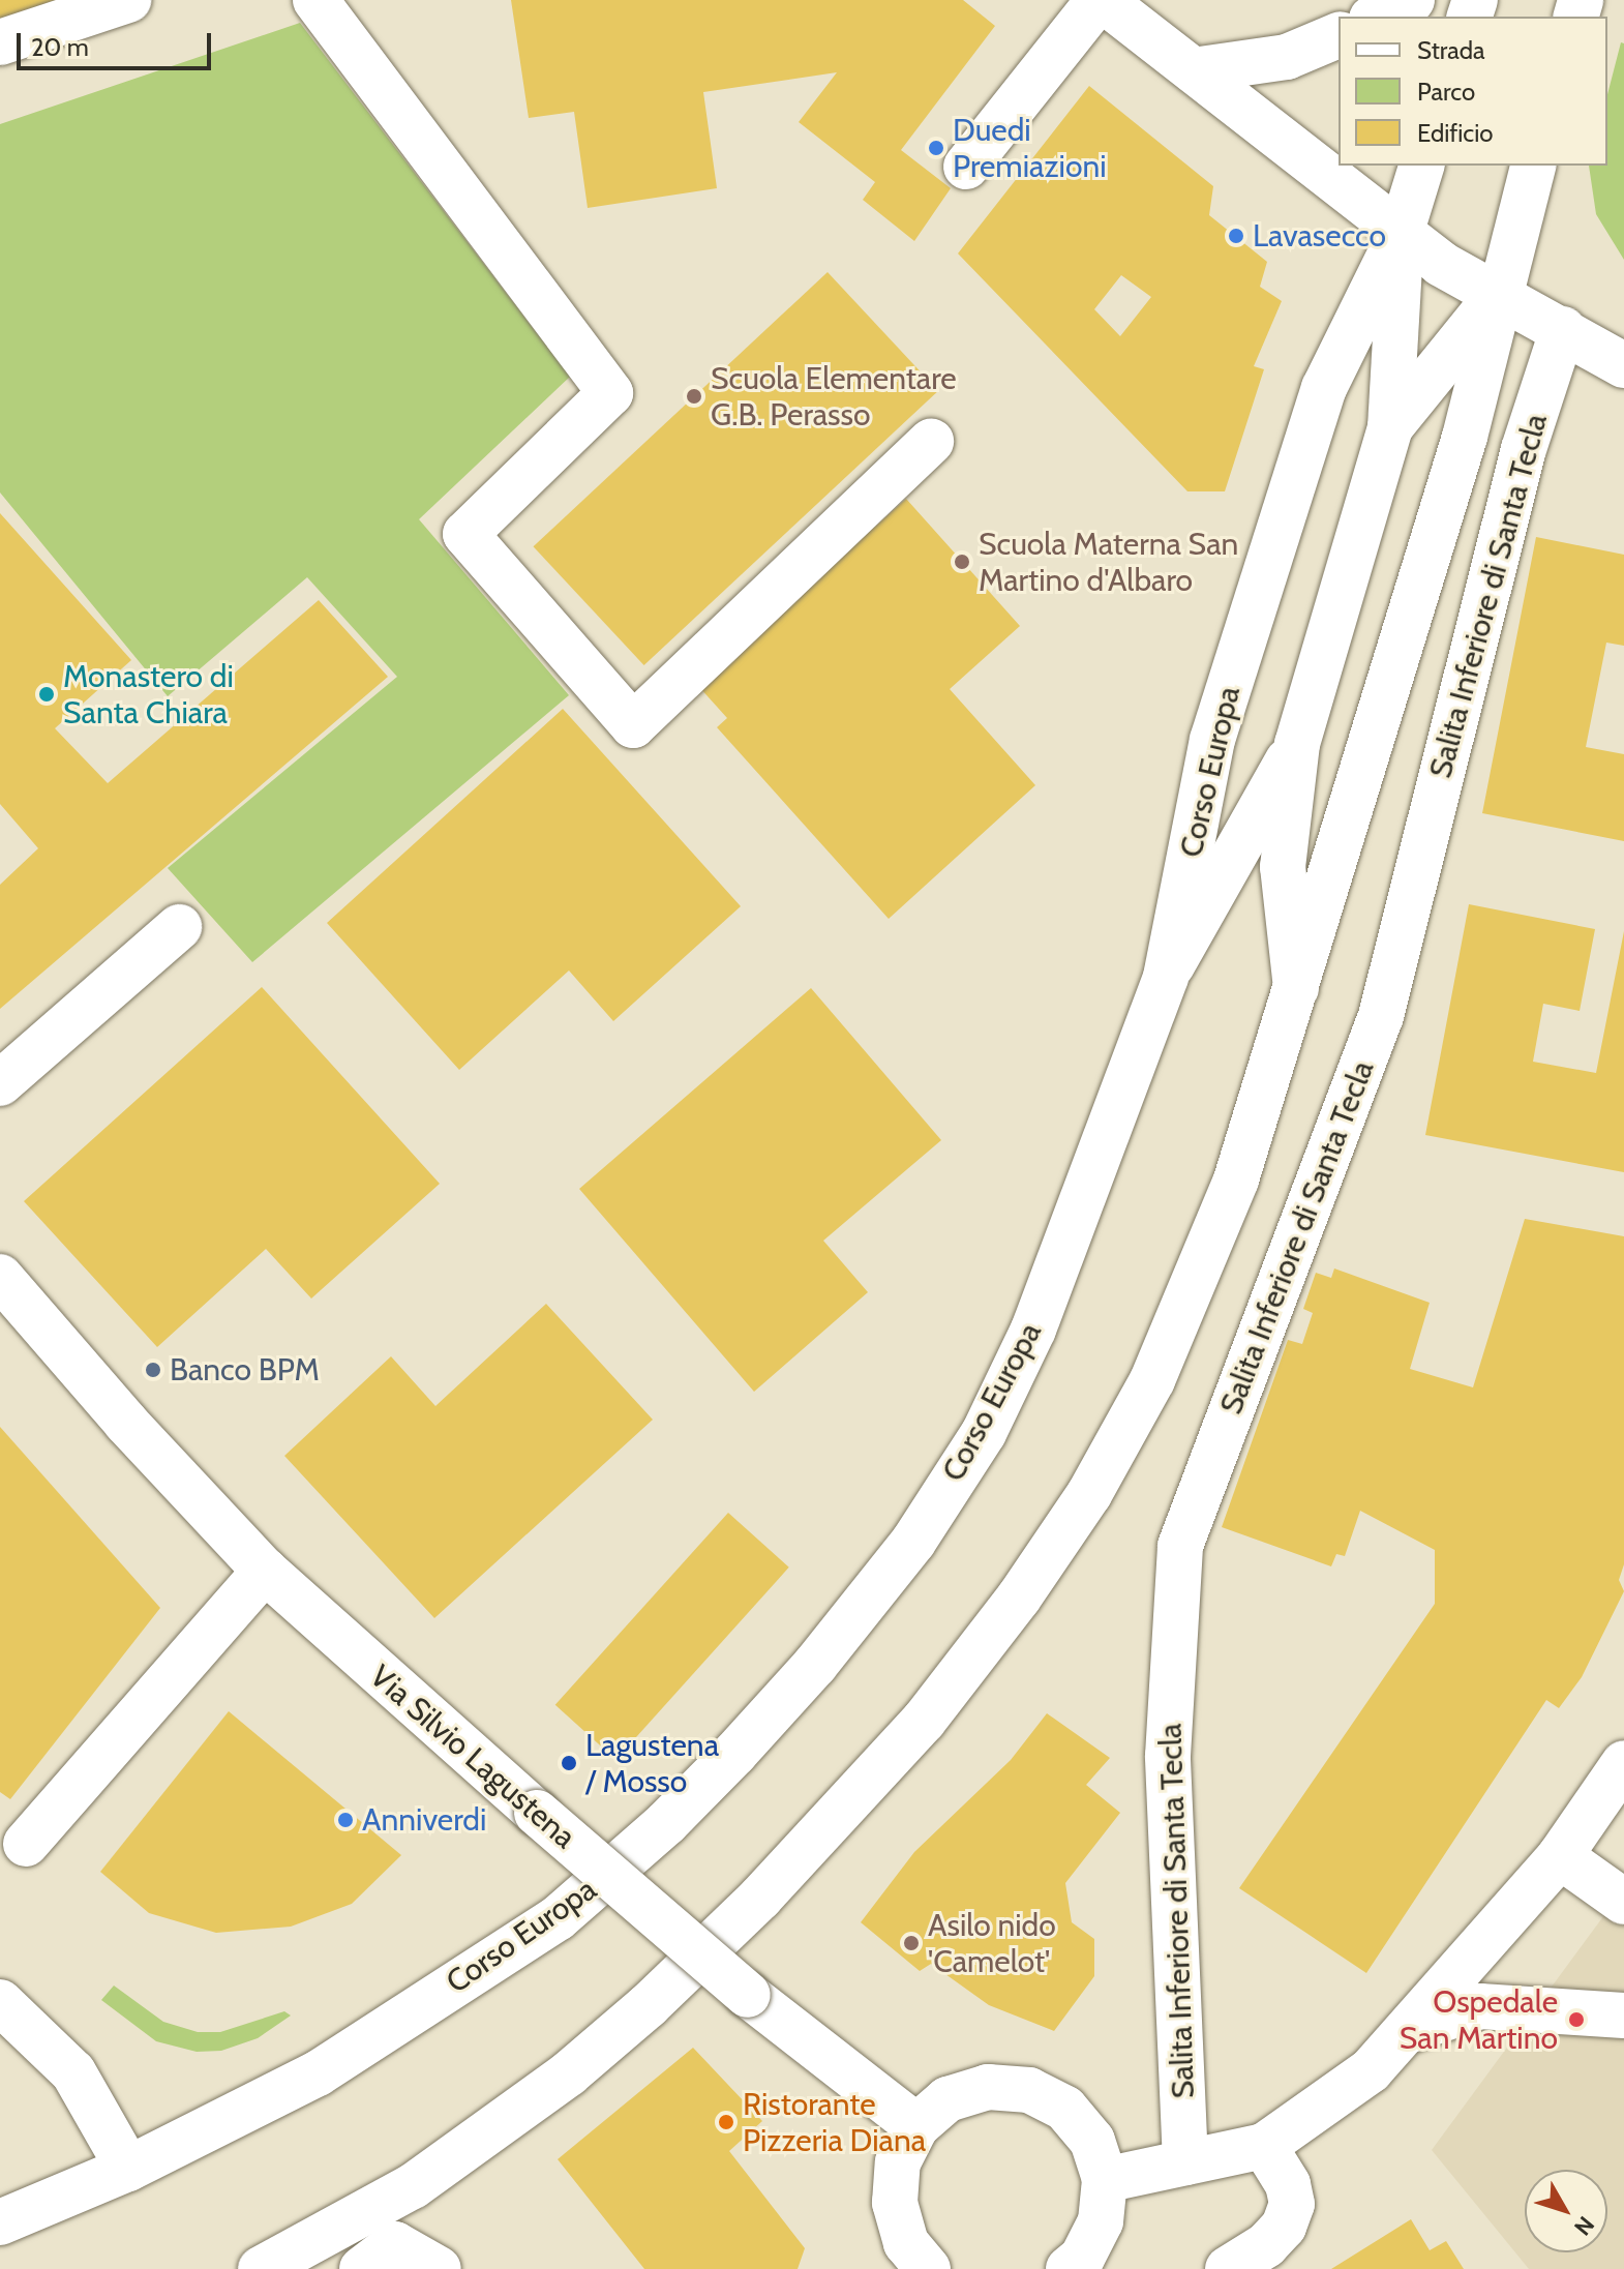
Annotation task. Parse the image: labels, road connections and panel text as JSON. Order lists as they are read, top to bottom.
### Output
{
  "streets": {
    "street": ["Salita Inferiore di Santa Tecla", "Corso Europa", "Via Silvio Lagustena"]
  },
  "places": [
    "Duedi Premiazioni",
    "Lavasecco",
    "Scuola Elementare G.B. Perasso",
    "Scuola Materna San Martino d'Albaro",
    "Monastero di Santa Chiara",
    "Banco BPM",
    "Lagustena / Mosso",
    "Anniverdi",
    "Asilo nido 'Camelot'",
    "Ospedale San Martino",
    "Ristorante Pizzeria Diana"
  ],
  "legend": ["Strada", "Parco", "Edificio"],
  "scale_bar": "20 m",
  "north": "bottom right"
}
